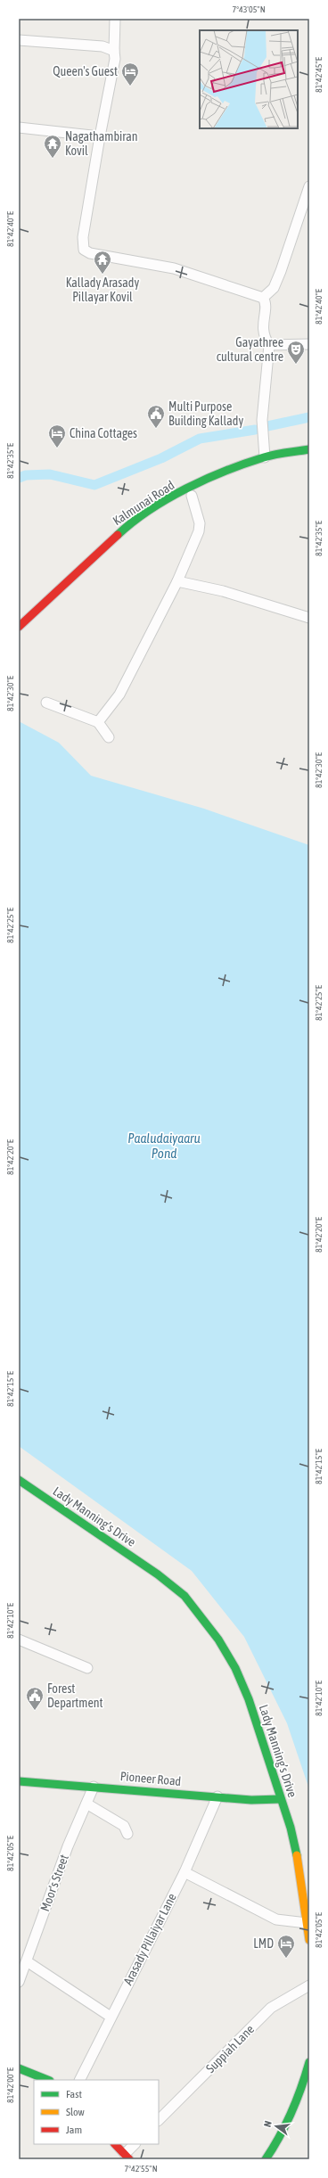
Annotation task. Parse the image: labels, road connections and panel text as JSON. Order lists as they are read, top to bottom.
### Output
{
  "streets": {
    "main road": ["Kalmunai Road", "Lady Manning’s Drive", "Pioneer Road"],
    "street": ["Moor's Street", "Arasady Pillaiyar Lane", "Suppiah Lane"]
  },
  "crossings": [
    ["Lady Manning’s Drive", "Pioneer Road"],
    ["Pioneer Road", "Moor's Street"],
    ["Pioneer Road", "Arasady Pillaiyar Lane"]
  ],
  "water": ["Paaludaiyaaru Pond"],
  "places": {
    "hotel": ["Queen's Guest", "China Cottages", "LMD"],
    "temple": ["Nagathambiran Kovil", "Kallady Arasady Pillayar Kovil"],
    "theatre": ["Gayathree cultural centre"],
    "public building": ["Multi Purpose Building Kallady", "Forest Department"]
  },
  "legend": ["Fast", "Slow", "Jam"],
  "north": "left",
  "coordinates": [
    "7°43'05\"N",
    "81°42'45\"E",
    "81°42'40\"E",
    "81°42'35\"E",
    "81°42'30\"E",
    "81°42'25\"E",
    "81°42'20\"E",
    "81°42'15\"E",
    "81°42'10\"E",
    "81°42'05\"E",
    "81°42'00\"E",
    "7°42'55\"N"
  ]
}
